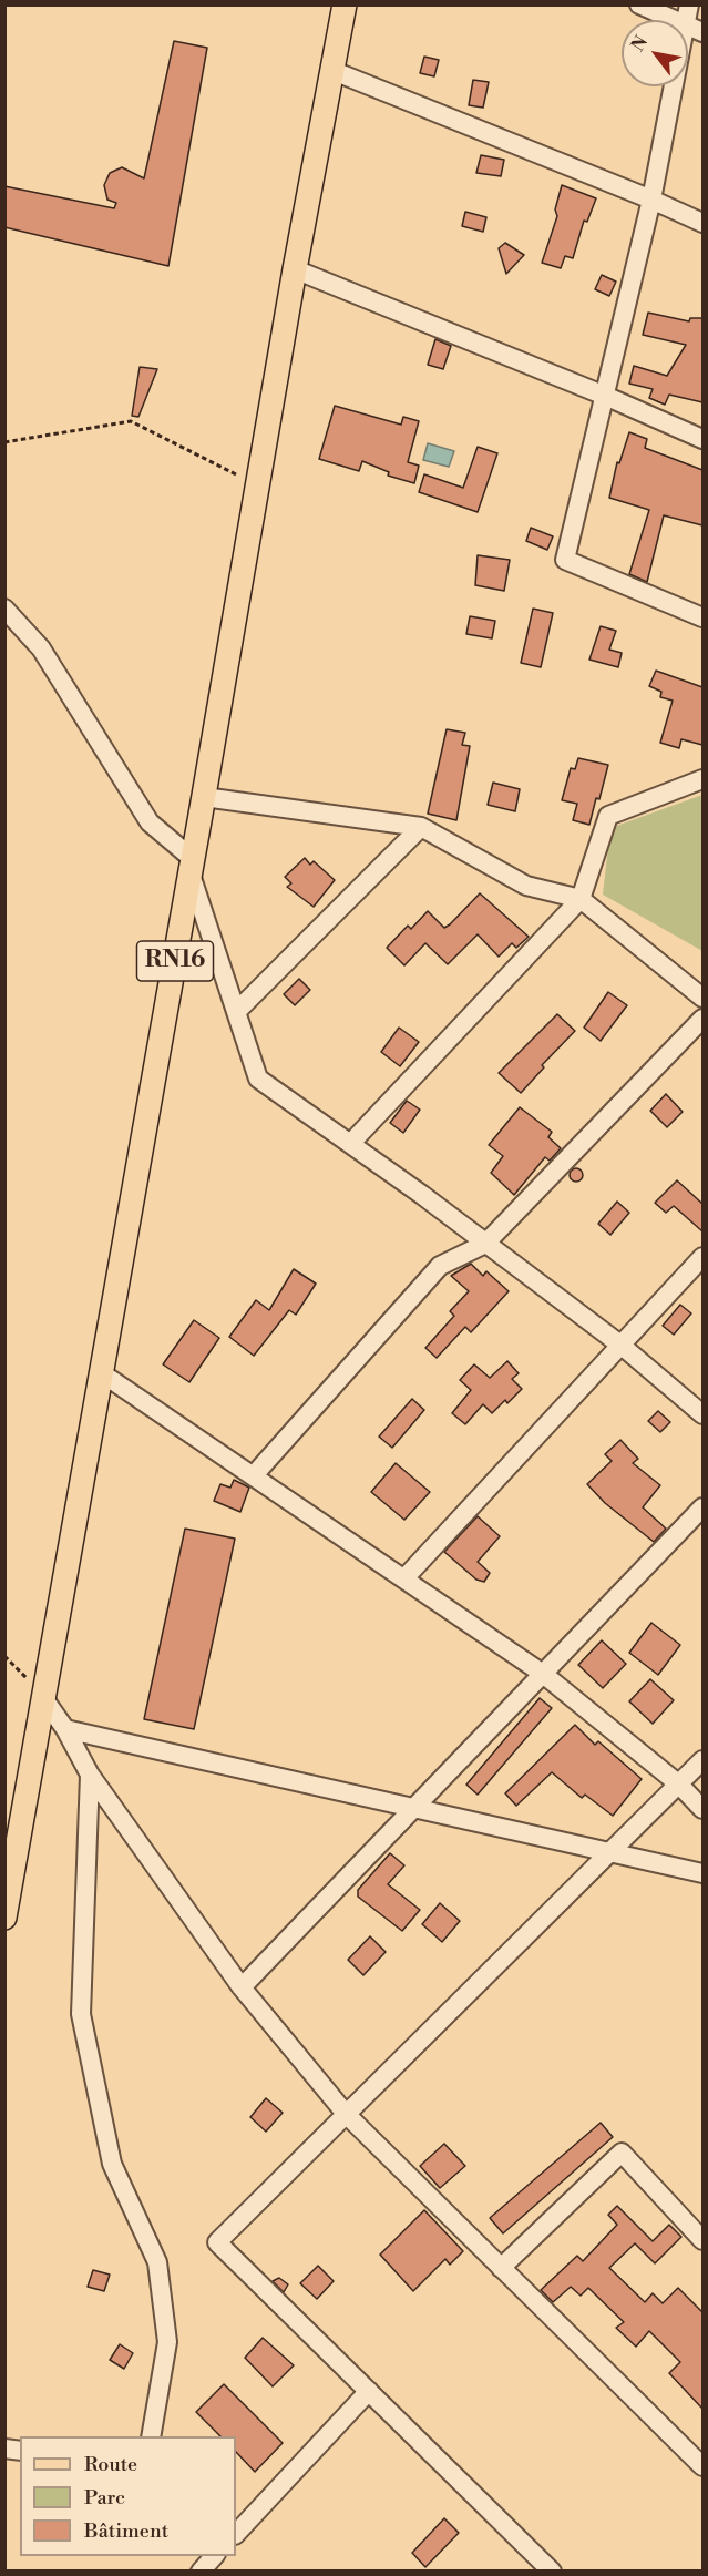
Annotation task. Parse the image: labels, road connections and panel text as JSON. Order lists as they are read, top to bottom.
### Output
{
  "streets": {
    "main road": ["RN16"]
  },
  "legend": ["Route", "Parc", "Bâtiment"],
  "north": "top left"
}
